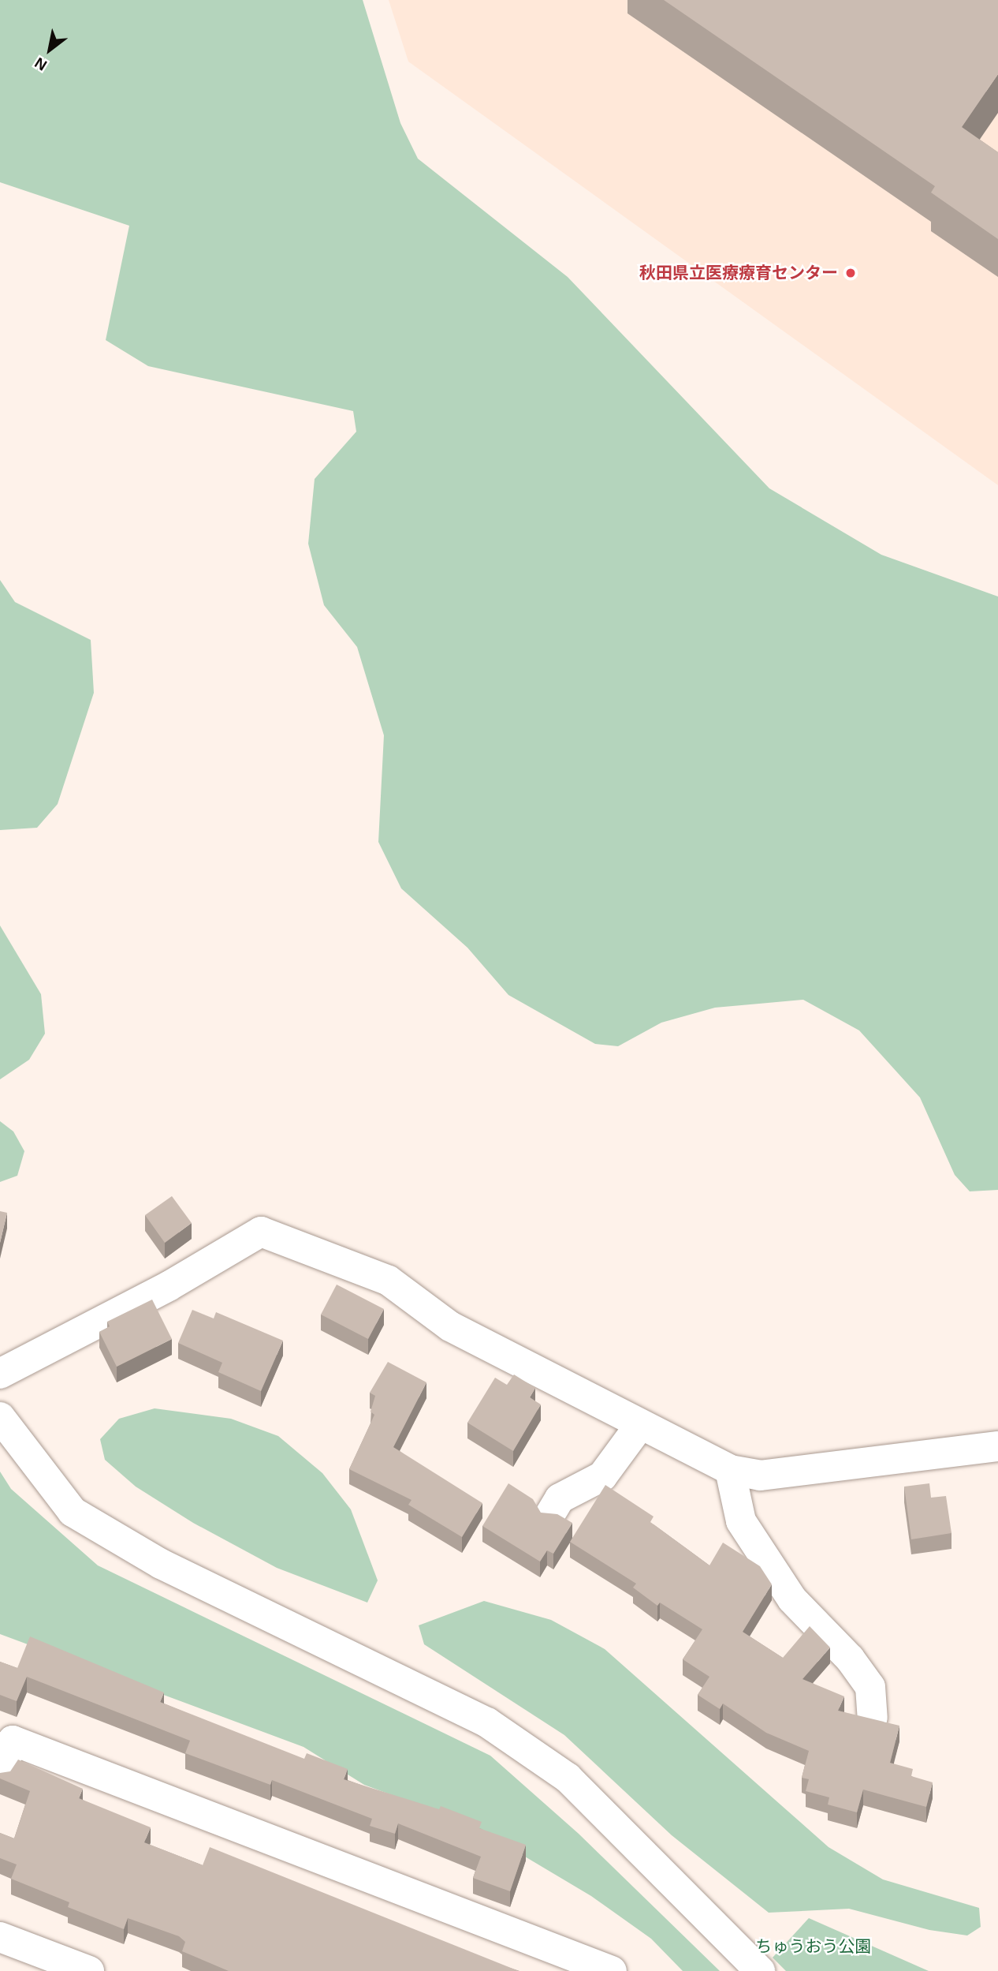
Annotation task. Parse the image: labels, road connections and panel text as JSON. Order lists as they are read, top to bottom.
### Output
{
  "parks": ["ちゅうおう公園"],
  "places": ["秋田県立医療療育センター"],
  "north": "bottom left"
}
